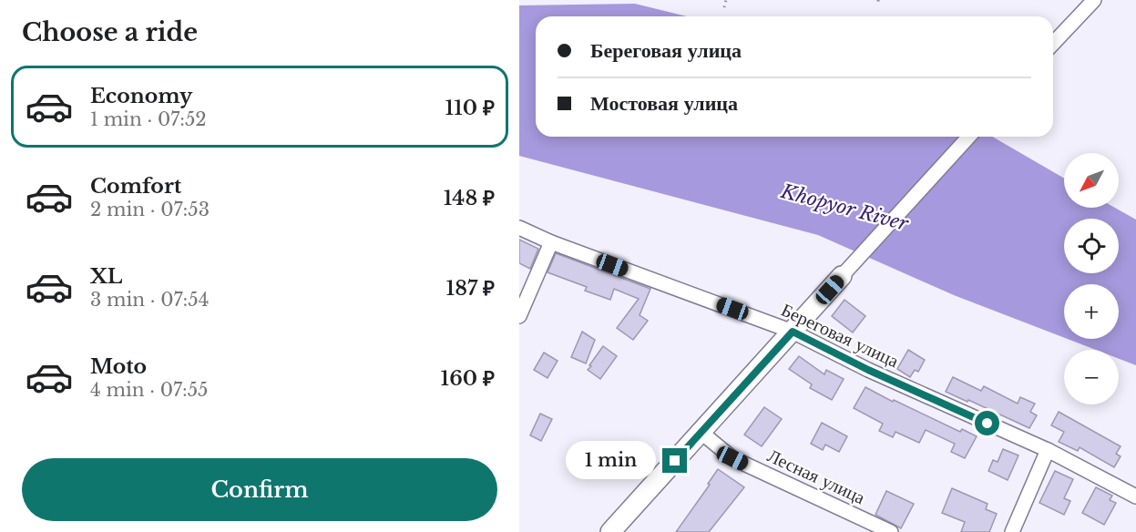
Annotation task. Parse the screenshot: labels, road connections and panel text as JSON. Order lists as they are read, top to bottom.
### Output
{
  "streets": {
    "street": ["Береговая улица", "Лесная улица"]
  },
  "water": ["Khopyor River"],
  "north": "bottom left",
  "page": {
    "heading": "Choose a ride",
    "banner": ["Береговая улица", "Мостовая улица"],
    "list": [
      {
        "name": "Economy",
        "note": "1 min · 07:52",
        "value": "110 ₽"
      },
      {
        "name": "Comfort",
        "note": "2 min · 07:53",
        "value": "148 ₽"
      },
      {
        "name": "XL",
        "note": "3 min · 07:54",
        "value": "187 ₽"
      },
      {
        "name": "Moto",
        "note": "4 min · 07:55",
        "value": "160 ₽"
      }
    ],
    "map_buttons": ["+", "−"],
    "bubble": "1 min",
    "buttons": "Confirm"
  }
}
